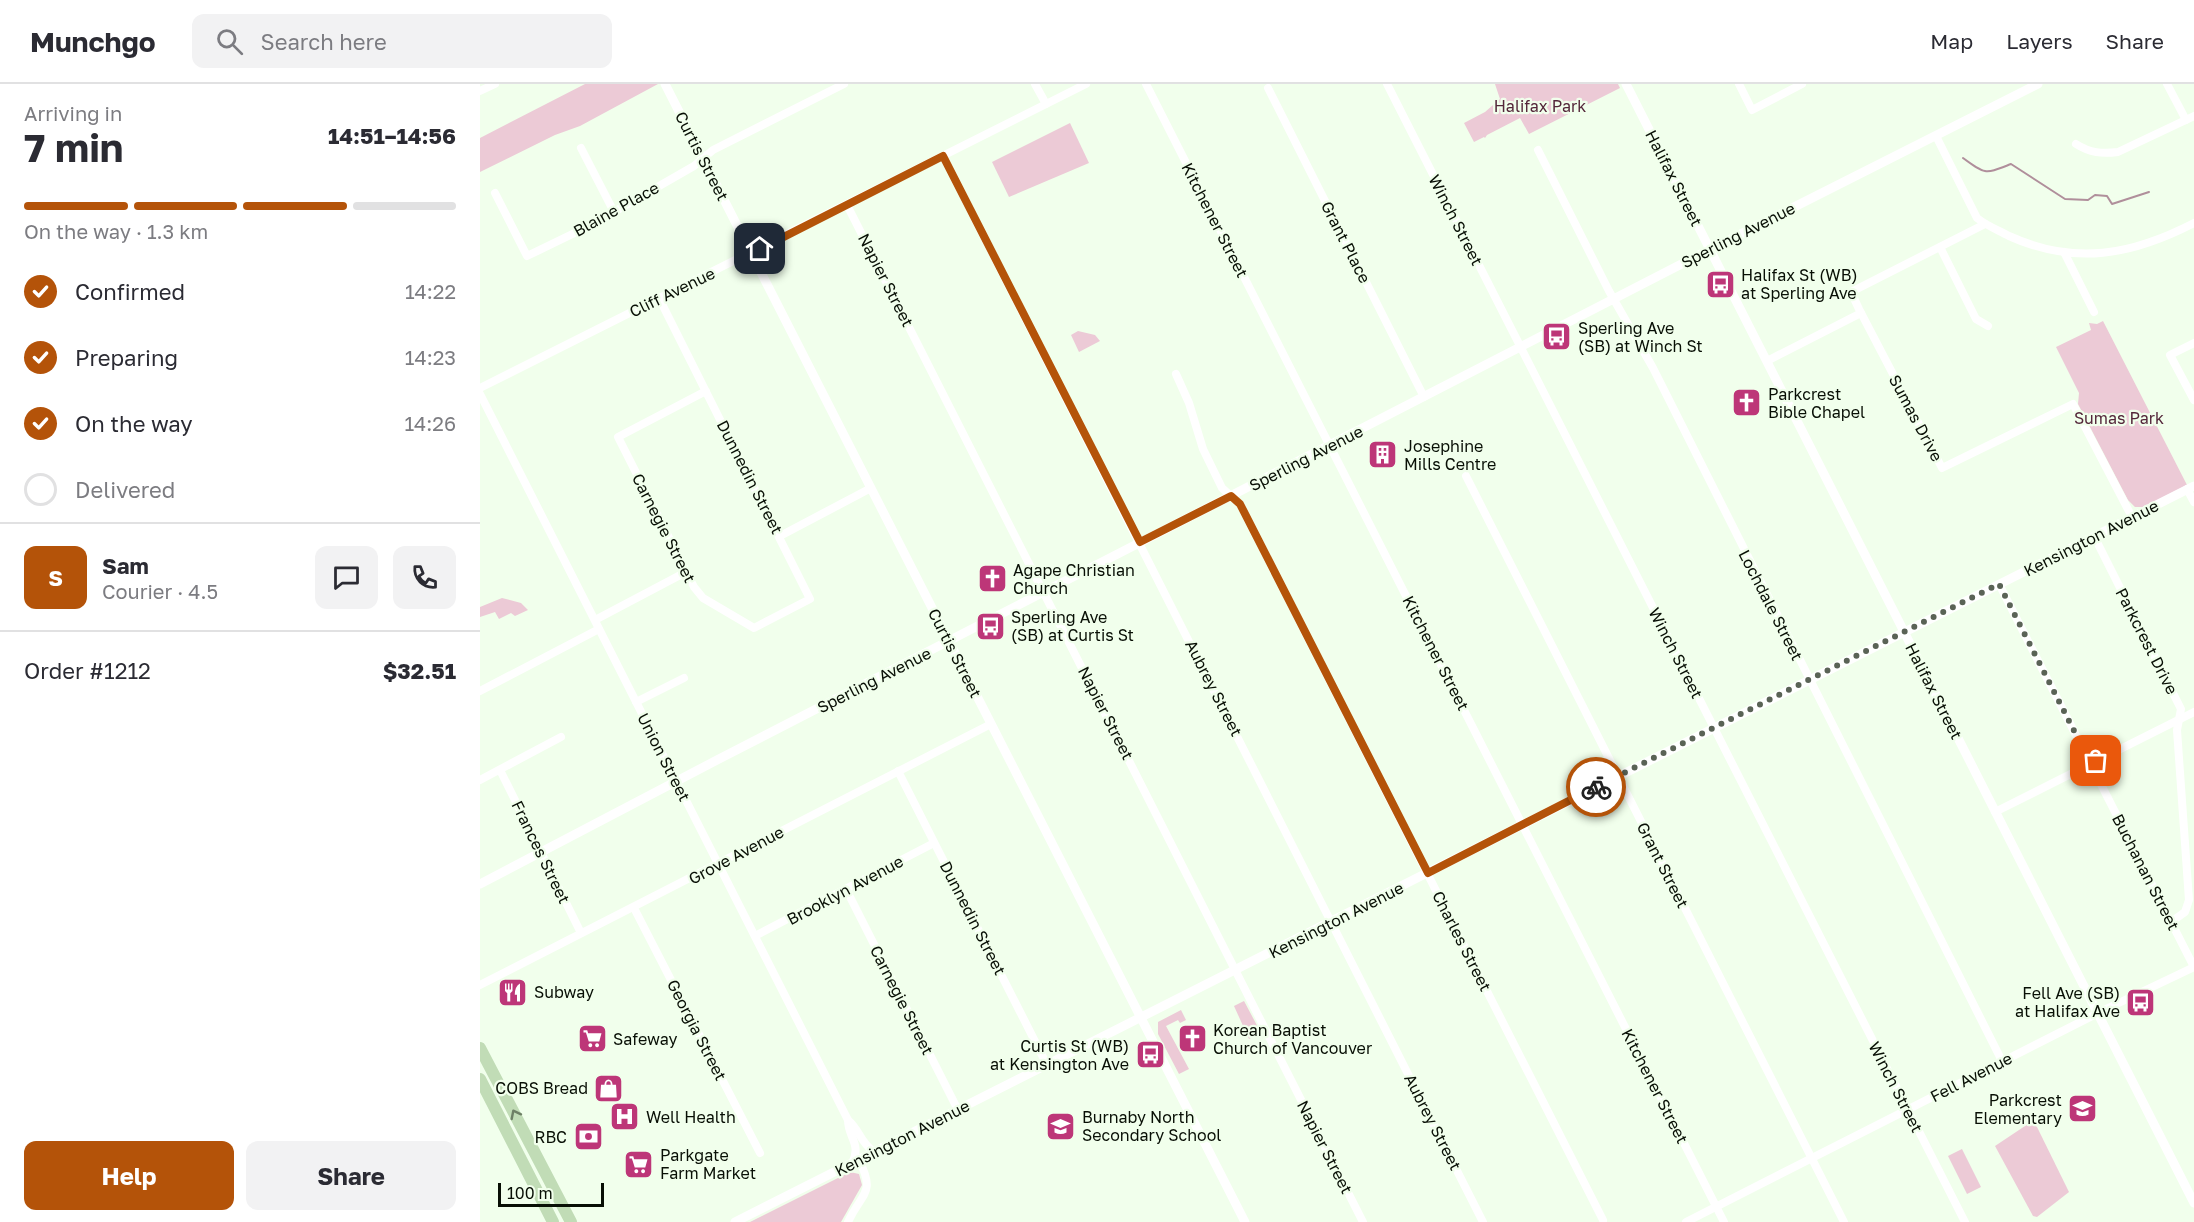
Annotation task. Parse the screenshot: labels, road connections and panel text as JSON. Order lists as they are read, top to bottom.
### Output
{
  "streets": {
    "street": [
      "Curtis Street",
      "Halifax Street",
      "Blaine Place",
      "Kitchener Street",
      "Winch Street",
      "Sperling Avenue",
      "Grant Place",
      "Napier Street",
      "Cliff Avenue",
      "Sumas Drive",
      "Dunnedin Street",
      "Carnegie Street",
      "Kensington Avenue",
      "Lochdale Street",
      "Parkcrest Drive",
      "Aubrey Street",
      "Union Street",
      "Frances Street",
      "Grove Avenue",
      "Grant Street",
      "Buchanan Street",
      "Brooklyn Avenue",
      "Charles Street",
      "Georgia Street",
      "Fell Avenue"
    ]
  },
  "crossings": [
    ["Curtis Street", "Blaine Place"],
    ["Curtis Street", "Sperling Avenue"],
    ["Curtis Street", "Cliff Avenue"],
    ["Curtis Street", "Kensington Avenue"],
    ["Curtis Street", "Grove Avenue"],
    ["Halifax Street", "Sperling Avenue"],
    ["Halifax Street", "Kensington Avenue"],
    ["Halifax Street", "Fell Avenue"],
    ["Kitchener Street", "Sperling Avenue"],
    ["Kitchener Street", "Kensington Avenue"],
    ["Kitchener Street", "Fell Avenue"],
    ["Winch Street", "Sperling Avenue"],
    ["Winch Street", "Kensington Avenue"],
    ["Winch Street", "Fell Avenue"],
    ["Sperling Avenue", "Grant Place"],
    ["Sperling Avenue", "Napier Street"],
    ["Sperling Avenue", "Lochdale Street"],
    ["Sperling Avenue", "Aubrey Street"],
    ["Sperling Avenue", "Union Street"],
    ["Sperling Avenue", "Frances Street"],
    ["Sperling Avenue", "Charles Street"],
    ["Napier Street", "Cliff Avenue"],
    ["Napier Street", "Kensington Avenue"],
    ["Cliff Avenue", "Dunnedin Street"],
    ["Cliff Avenue", "Aubrey Street"],
    ["Cliff Avenue", "Union Street"],
    ["Sumas Drive", "Kensington Avenue"],
    ["Dunnedin Street", "Carnegie Street"],
    ["Dunnedin Street", "Kensington Avenue"],
    ["Dunnedin Street", "Grove Avenue"],
    ["Dunnedin Street", "Brooklyn Avenue"],
    ["Carnegie Street", "Kensington Avenue"],
    ["Carnegie Street", "Brooklyn Avenue"],
    ["Kensington Avenue", "Lochdale Street"],
    ["Kensington Avenue", "Parkcrest Drive"],
    ["Kensington Avenue", "Aubrey Street"],
    ["Kensington Avenue", "Union Street"],
    ["Kensington Avenue", "Grant Street"],
    ["Kensington Avenue", "Buchanan Street"],
    ["Kensington Avenue", "Charles Street"],
    ["Lochdale Street", "Fell Avenue"],
    ["Parkcrest Drive", "Buchanan Street"],
    ["Union Street", "Grove Avenue"],
    ["Union Street", "Brooklyn Avenue"],
    ["Frances Street", "Grove Avenue"],
    ["Grove Avenue", "Georgia Street"],
    ["Grant Street", "Fell Avenue"],
    ["Buchanan Street", "Fell Avenue"]
  ],
  "parks": ["Halifax Park", "Sumas Park"],
  "places": {
    "bus stop": [
      "Halifax St (WB) at Sperling Ave",
      "Sperling Ave (SB) at Winch St",
      "Sperling Ave (SB) at Curtis St",
      "Fell Ave (SB) at Halifax Ave",
      "Curtis St (WB) at Kensington Ave"
    ],
    "church": ["Parkcrest Bible Chapel", "Agape Christian Church", "Korean Baptist Church of Vancouver"],
    "building": ["Josephine Mills Centre"],
    "restaurant": ["Subway"],
    "supermarket": ["Safeway", "Parkgate Farm Market"],
    "shop": ["COBS Bread"],
    "school or university": ["Parkcrest Elementary", "Burnaby North Secondary School"],
    "hospital": ["Well Health"],
    "bank": ["RBC"]
  },
  "scale_bar": "100 m",
  "page": {
    "header": "Munchgo",
    "search": "Search here",
    "nav": ["Map", "Layers", "Share"],
    "heading": ["7 min", "Arriving in", "14:51–14:56"],
    "panel": [
      "Sam",
      "Courier · 4.5",
      "Order #1212",
      "$32.51"
    ],
    "bar": "On the way · 1.3 km",
    "list": [
      ["Confirmed", "14:22"],
      ["Preparing", "14:23"],
      ["On the way", "14:26"],
      "Delivered"
    ],
    "round": "S",
    "buttons": ["Help", "Share"],
    "scale": "100 m"
  }
}
